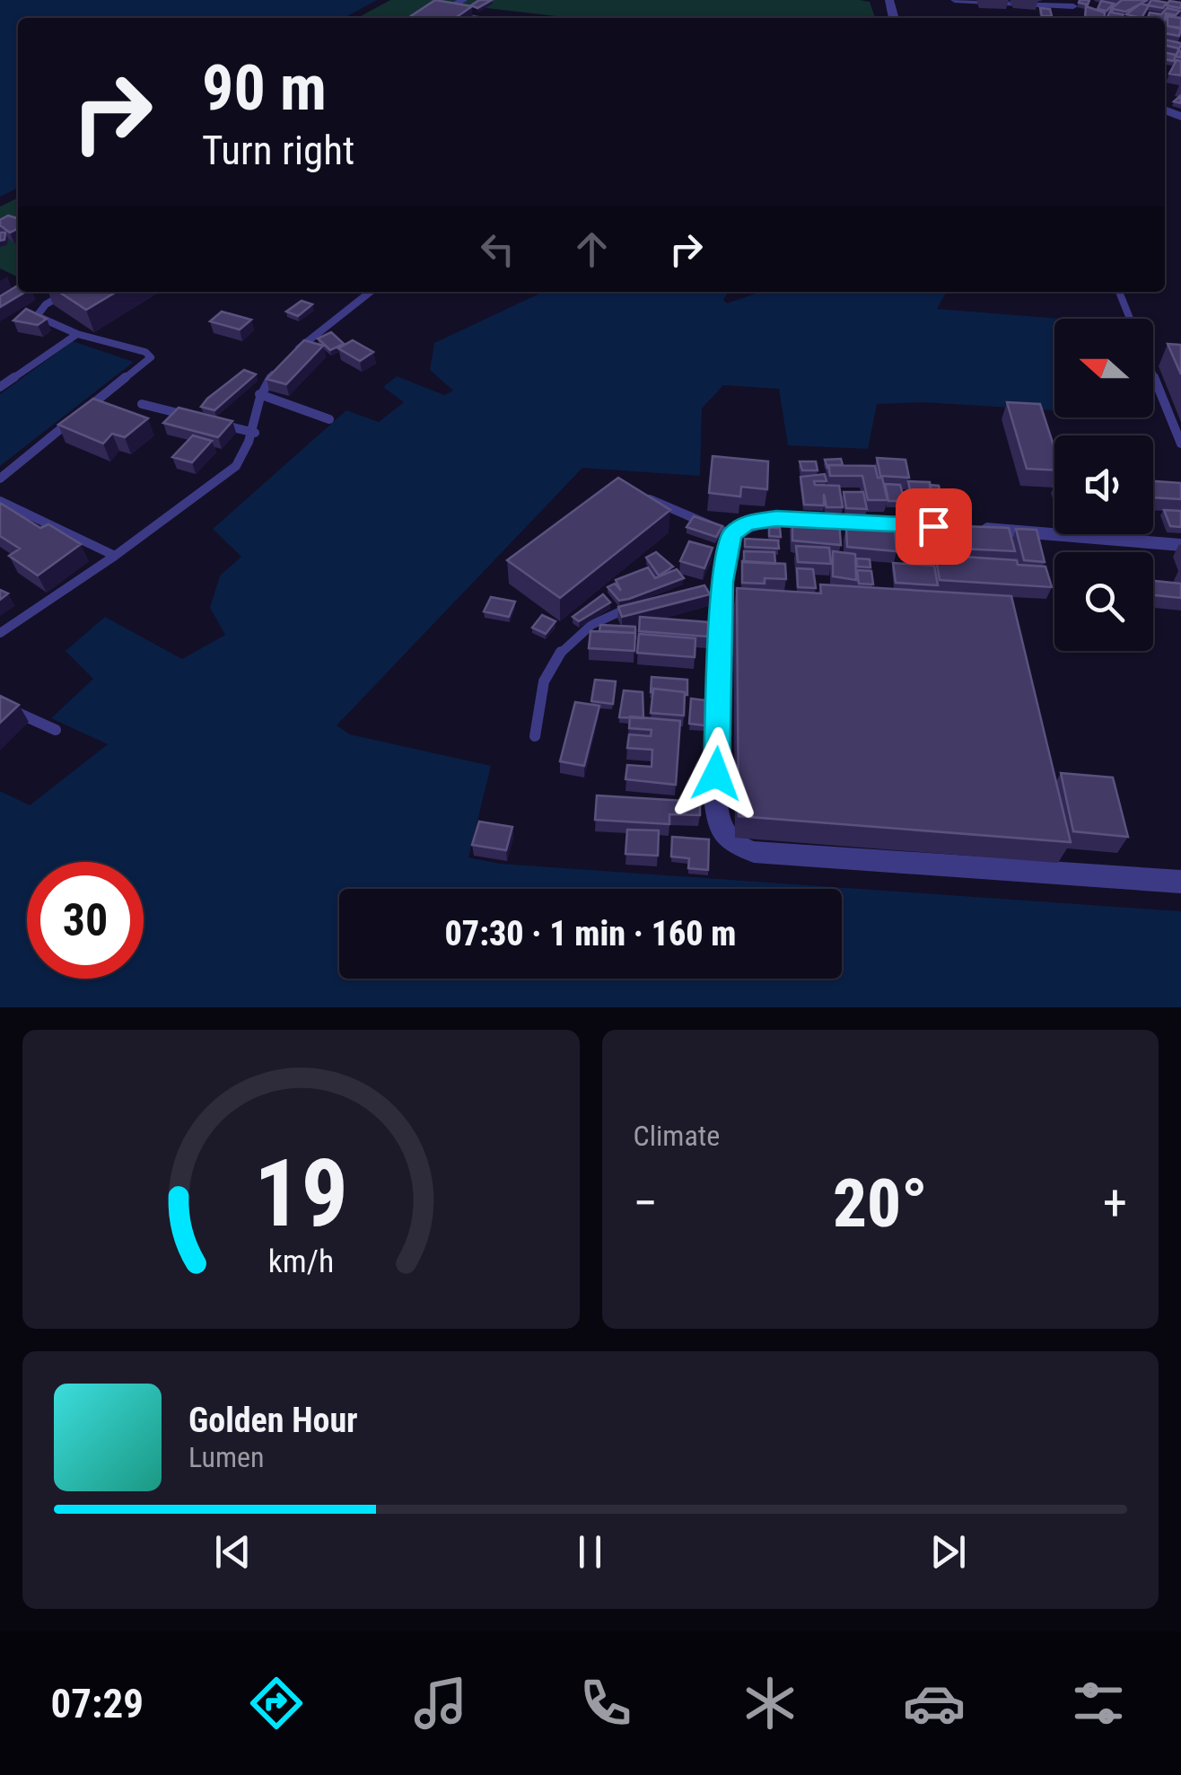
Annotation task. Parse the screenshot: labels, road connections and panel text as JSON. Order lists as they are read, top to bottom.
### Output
{
  "north": "left",
  "page": {
    "turn": ["90 m", "Turn right"],
    "limit": "30",
    "trip": "07:30 · 1 min · 160 m",
    "tile": "Climate",
    "heat": ["−", "20°", "+"],
    "song": ["Golden Hour", "Lumen"],
    "tabs": "07:29",
    "gauge": ["19", "km/h"]
  }
}
